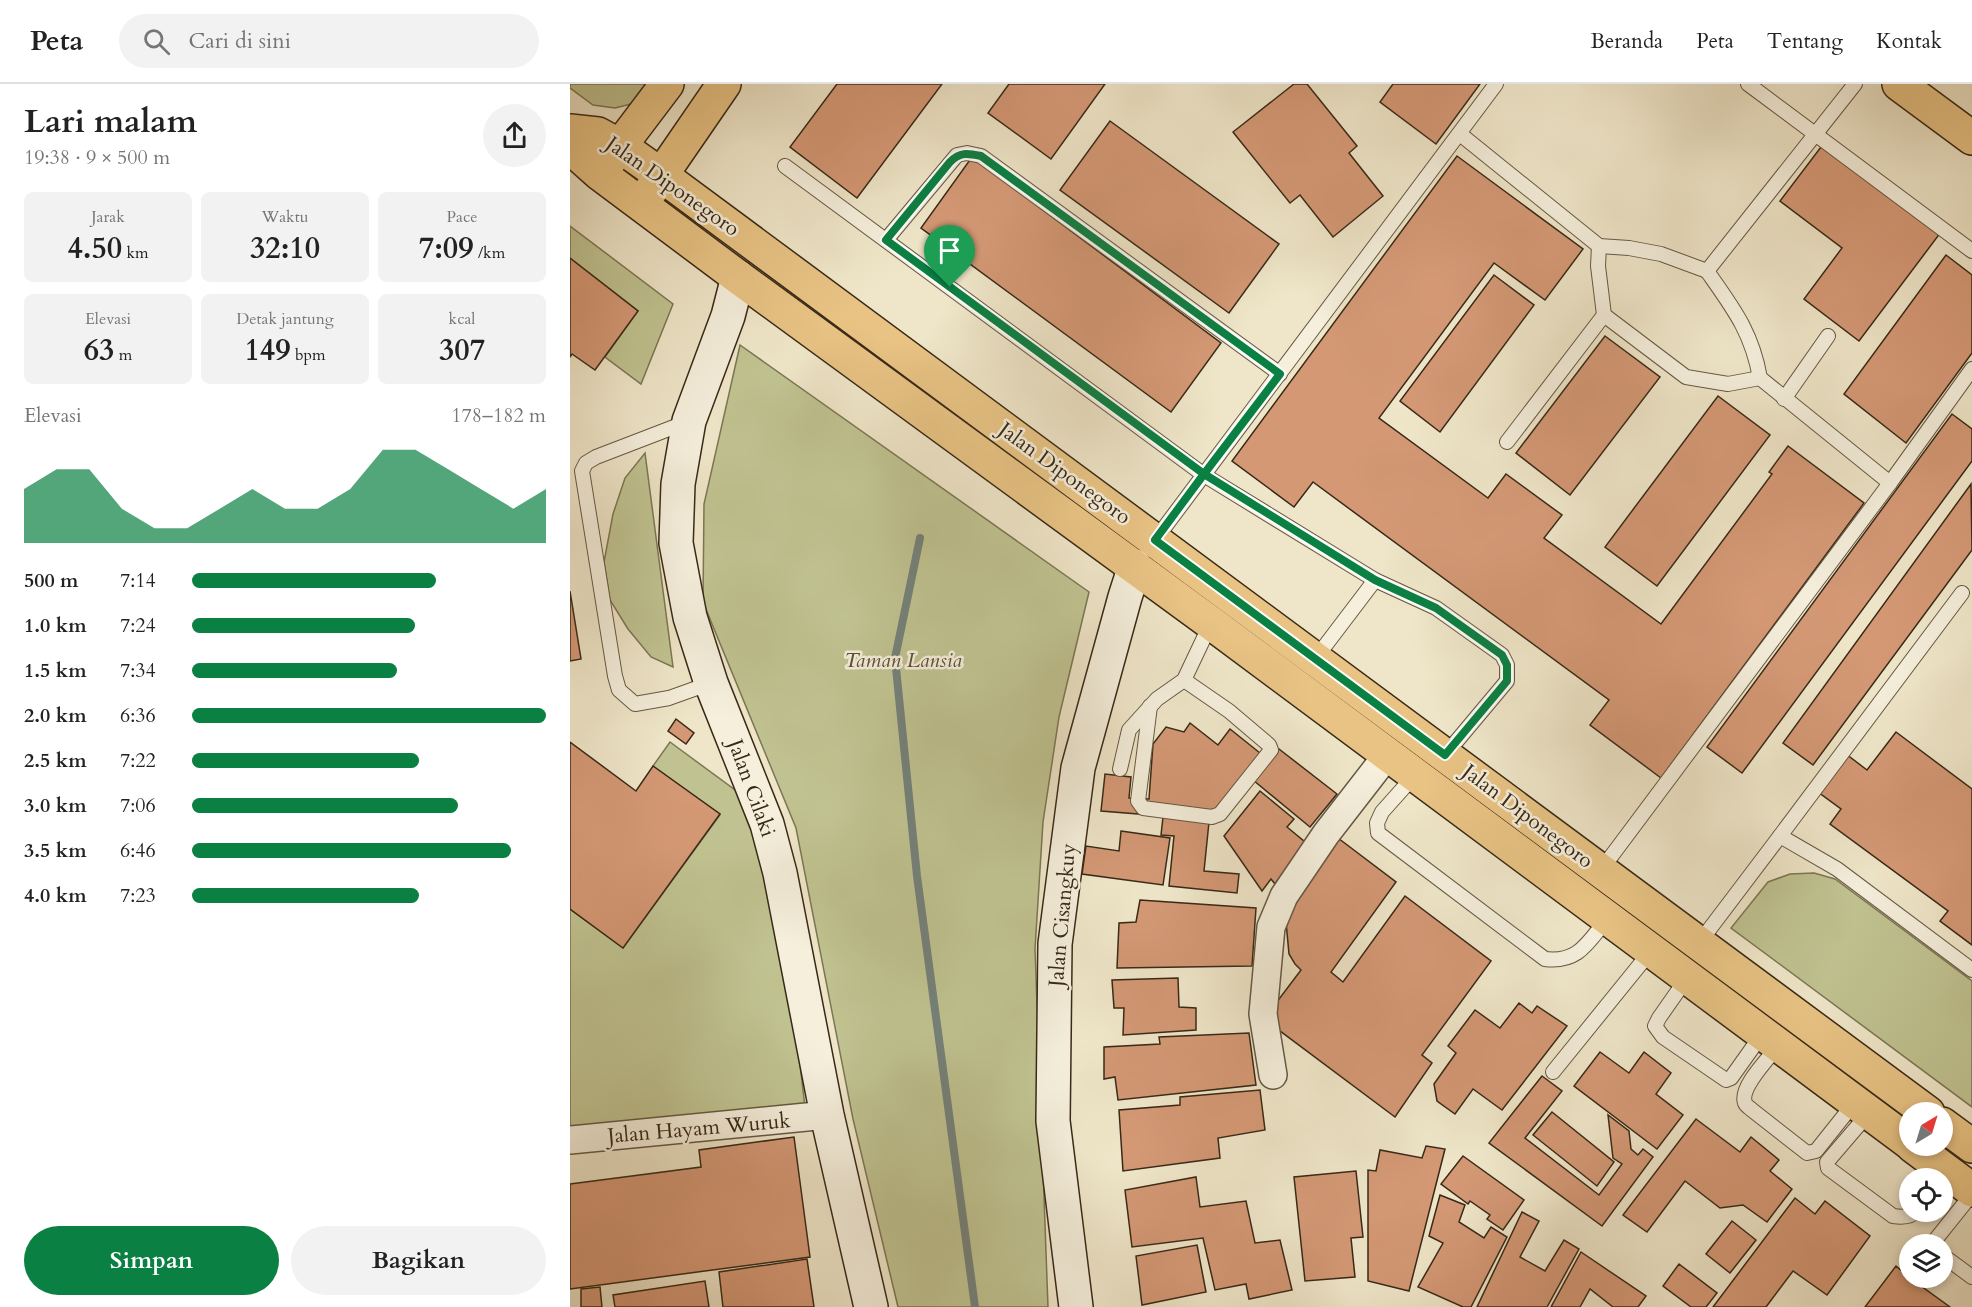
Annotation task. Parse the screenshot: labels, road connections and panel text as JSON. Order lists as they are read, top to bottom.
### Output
{
  "streets": {
    "main road": ["Jalan Diponegoro"],
    "street": ["Jalan Cilaki", "Jalan Cisangkuy", "Jalan Hayam Wuruk"]
  },
  "crossings": [
    ["Jalan Diponegoro", "Jalan Cilaki"],
    ["Jalan Diponegoro", "Jalan Cisangkuy"],
    ["Jalan Cilaki", "Jalan Hayam Wuruk"]
  ],
  "parks": ["Taman Lansia"],
  "north": "top right",
  "page": {
    "header": "Peta",
    "search": "Cari di sini",
    "nav": [
      "Beranda",
      "Peta",
      "Tentang",
      "Kontak"
    ],
    "heading": ["Lari malam", "19:38 · 9 × 500 m"],
    "stats": [
      ["Jarak", "4.50 km"],
      ["Waktu", "32:10"],
      ["Pace", "7:09 /km"],
      ["Elevasi", "63 m"],
      ["Detak jantung", "149 bpm"],
      ["kcal", "307"]
    ],
    "chart": ["Elevasi", "178–182 m"],
    "list": [
      {
        "name": "500 m",
        "note": "7:14"
      },
      {
        "name": "1.0 km",
        "note": "7:24"
      },
      {
        "name": "1.5 km",
        "note": "7:34"
      },
      {
        "name": "2.0 km",
        "note": "6:36"
      },
      {
        "name": "2.5 km",
        "note": "7:22"
      },
      {
        "name": "3.0 km",
        "note": "7:06"
      },
      {
        "name": "3.5 km",
        "note": "6:46"
      },
      {
        "name": "4.0 km",
        "note": "7:23"
      }
    ],
    "buttons": ["Simpan", "Bagikan"]
  }
}
